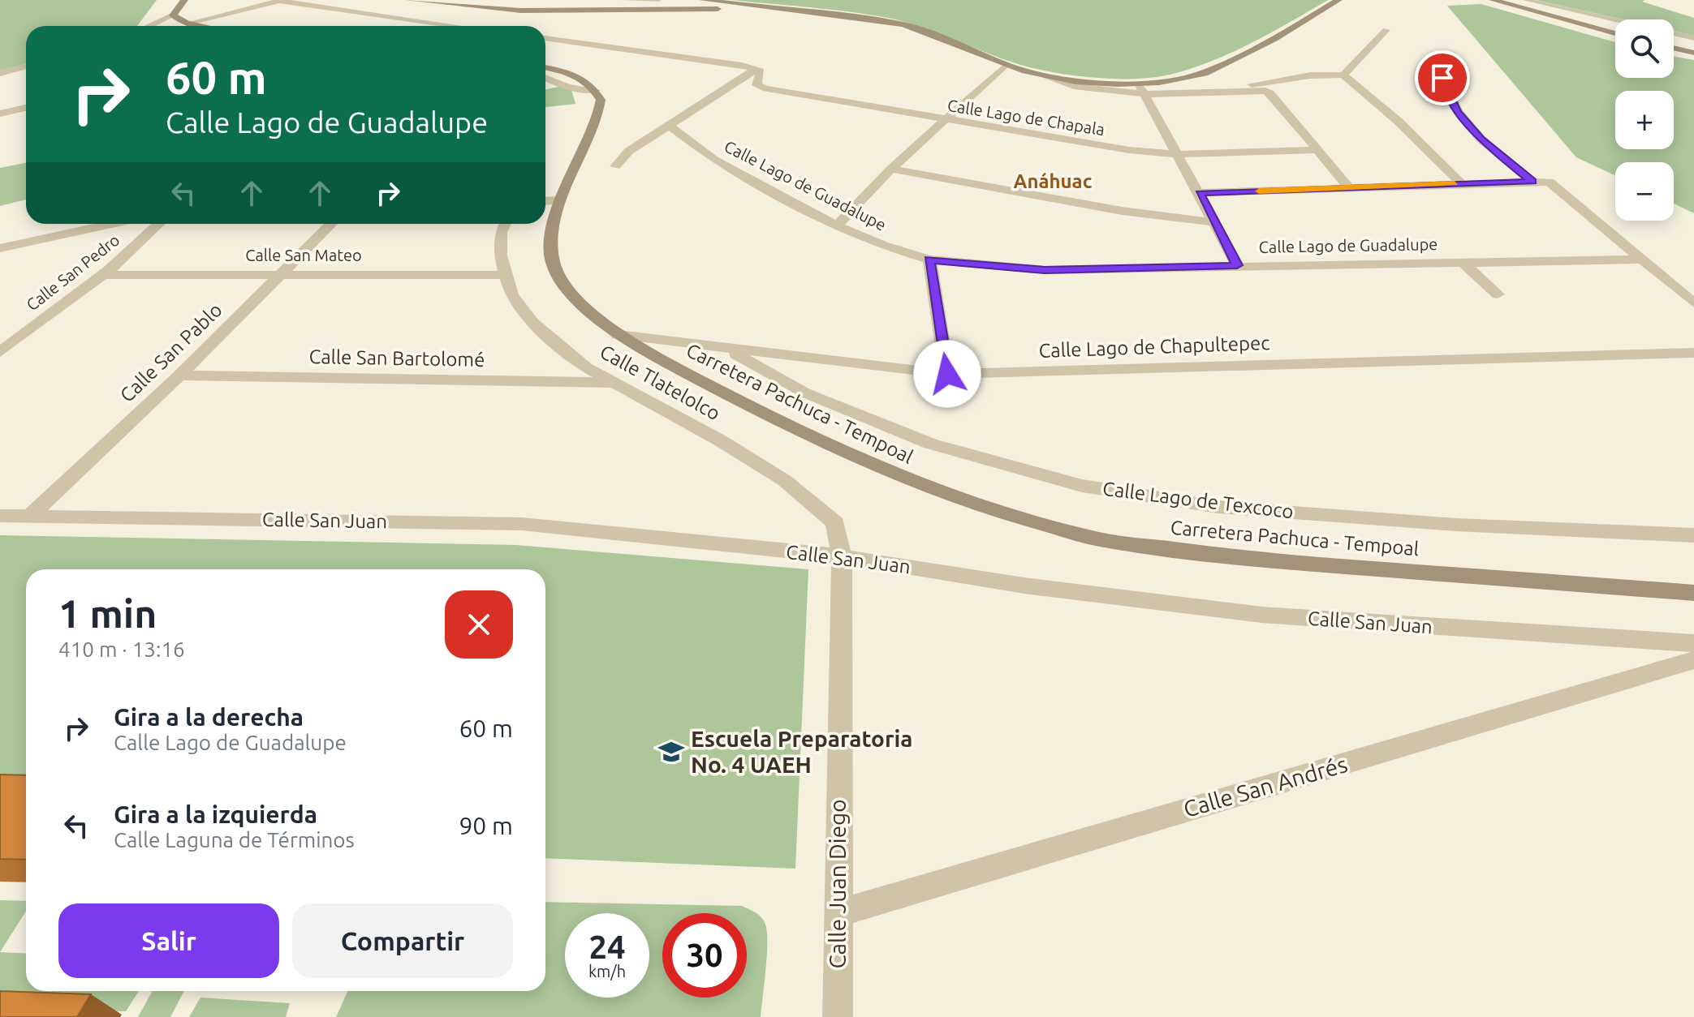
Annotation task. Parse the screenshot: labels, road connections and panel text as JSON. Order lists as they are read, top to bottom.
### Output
{
  "streets": {
    "main road": ["Carretera Pachuca - Tempoal"],
    "street": [
      "Calle Lago de Chapala",
      "Calle Lago de Guadalupe",
      "Calle San Mateo",
      "Calle San Pedro",
      "Calle Lago de Chapultepec",
      "Calle San Pablo",
      "Calle San Bartolomé",
      "Calle Tlatelolco",
      "Calle Lago de Texcoco",
      "Calle San Juan",
      "Calle San Andrés",
      "Calle Juan Diego"
    ]
  },
  "crossings": [
    ["Calle San Mateo", "Calle San Pedro"],
    ["Calle San Mateo", "Calle San Pablo"],
    ["Calle San Mateo", "Calle Tlatelolco"],
    ["Calle Lago de Chapultepec", "Carretera Pachuca - Tempoal"],
    ["Calle Lago de Chapultepec", "Calle Lago de Texcoco"],
    ["Calle San Pablo", "Calle San Bartolomé"],
    ["Calle San Pablo", "Calle San Juan"],
    ["Calle San Bartolomé", "Calle Tlatelolco"],
    ["Calle Tlatelolco", "Calle San Juan"],
    ["Calle Tlatelolco", "Calle Juan Diego"],
    ["Calle San Juan", "Calle Juan Diego"],
    ["Calle San Andrés", "Calle Juan Diego"]
  ],
  "districts": ["Anáhuac"],
  "places": {
    "school or university": ["Escuela Preparatoria No. 4 UAEH"]
  },
  "page": {
    "map_buttons": ["+", "−"],
    "turn": ["60 m", "Calle Lago de Guadalupe"],
    "heading": ["1 min", "410 m · 13:16"],
    "list": [
      {
        "name": "Gira a la derecha",
        "note": "Calle Lago de Guadalupe",
        "value": "60 m"
      },
      {
        "name": "Gira a la izquierda",
        "note": "Calle Laguna de Términos",
        "value": "90 m"
      }
    ],
    "buttons": ["Salir", "Compartir"],
    "speed": "24 km/h",
    "limit": "30"
  }
}
